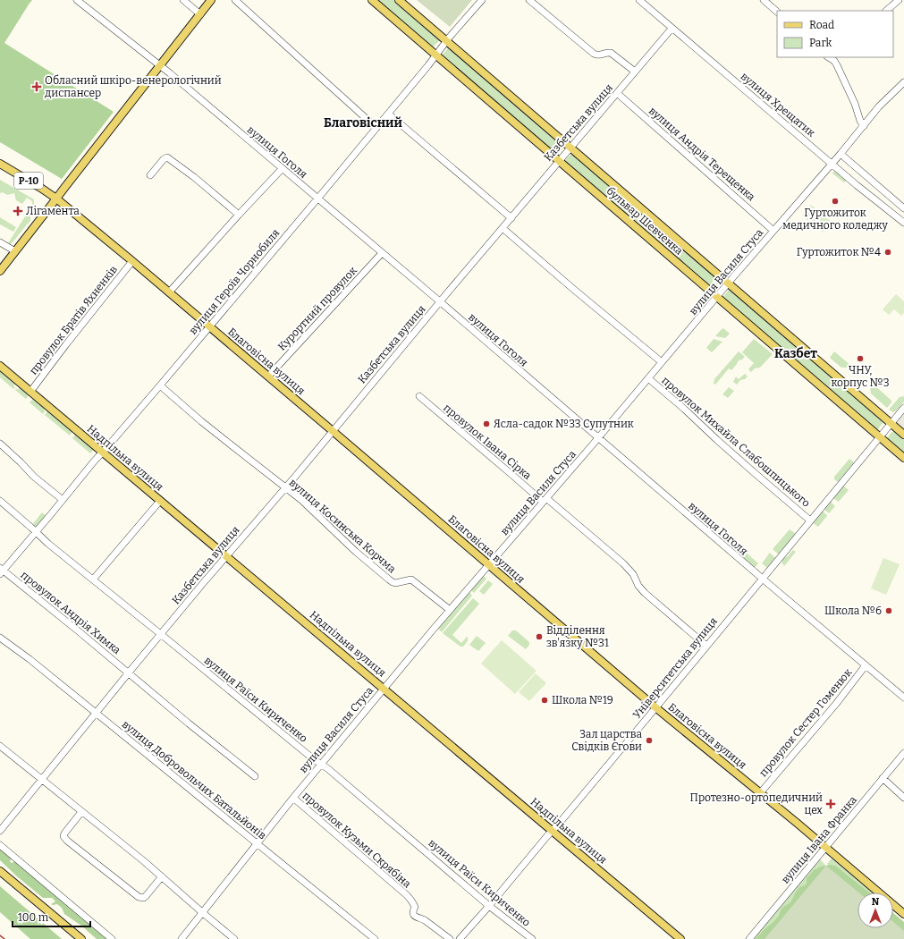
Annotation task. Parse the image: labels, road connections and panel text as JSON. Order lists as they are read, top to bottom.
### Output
{
  "streets": {
    "main road": [
      "Р-10",
      "бульвар Шевченка",
      "Благовісна вулиця",
      "Надпільна вулиця"
    ],
    "street": [
      "вулиця Хрещатик",
      "Казбетська вулиця",
      "вулиця Гоголя",
      "вулиця Андрія Терещенка",
      "вулиця Василя Стуса",
      "вулиця Героїв Чорнобиля",
      "Курортний провулок",
      "провулок Братів Яхненків",
      "провулок Івана Сірка",
      "провулок Михайла Слабошпицького",
      "вулиця Косинська Корчма",
      "провулок Андрія Химка",
      "Університетська вулиця",
      "вулиця Раїси Кириченко",
      "провулок Сестер Гоменюк",
      "вулиця Добровольчих Батальйонів",
      "провулок Кузьми Скрябіна",
      "вулиця Івана Франка"
    ]
  },
  "crossings": [
    ["вулиця Хрещатик", "Казбетська вулиця"],
    ["вулиця Хрещатик", "вулиця Василя Стуса"],
    ["Казбетська вулиця", "вулиця Гоголя"],
    ["Казбетська вулиця", "вулиця Андрія Терещенка"],
    ["Казбетська вулиця", "бульвар Шевченка"],
    ["Казбетська вулиця", "Благовісна вулиця"],
    ["Казбетська вулиця", "провулок Михайла Слабошпицького"],
    ["Казбетська вулиця", "Надпільна вулиця"],
    ["Казбетська вулиця", "вулиця Косинська Корчма"],
    ["Казбетська вулиця", "провулок Андрія Химка"],
    ["Казбетська вулиця", "вулиця Раїси Кириченко"],
    ["Казбетська вулиця", "вулиця Добровольчих Батальйонів"],
    ["вулиця Гоголя", "вулиця Василя Стуса"],
    ["вулиця Гоголя", "вулиця Героїв Чорнобиля"],
    ["вулиця Гоголя", "Курортний провулок"],
    ["вулиця Гоголя", "Університетська вулиця"],
    ["вулиця Гоголя", "провулок Сестер Гоменюк"],
    ["вулиця Андрія Терещенка", "вулиця Василя Стуса"],
    ["Р-10", "Благовісна вулиця"],
    ["бульвар Шевченка", "вулиця Василя Стуса"],
    ["бульвар Шевченка", "вулиця Героїв Чорнобиля"],
    ["бульвар Шевченка", "Університетська вулиця"],
    ["вулиця Василя Стуса", "Благовісна вулиця"],
    ["вулиця Василя Стуса", "провулок Івана Сірка"],
    ["вулиця Василя Стуса", "провулок Михайла Слабошпицького"],
    ["вулиця Василя Стуса", "Надпільна вулиця"],
    ["вулиця Василя Стуса", "вулиця Косинська Корчма"],
    ["вулиця Василя Стуса", "вулиця Раїси Кириченко"],
    ["вулиця Василя Стуса", "вулиця Добровольчих Батальйонів"],
    ["вулиця Василя Стуса", "провулок Кузьми Скрябіна"],
    ["вулиця Героїв Чорнобиля", "Благовісна вулиця"],
    ["вулиця Героїв Чорнобиля", "Надпільна вулиця"],
    ["вулиця Героїв Чорнобиля", "вулиця Косинська Корчма"],
    ["вулиця Героїв Чорнобиля", "провулок Андрія Химка"],
    ["вулиця Героїв Чорнобиля", "вулиця Раїси Кириченко"],
    ["Курортний провулок", "Благовісна вулиця"],
    ["провулок Братів Яхненків", "Благовісна вулиця"],
    ["провулок Братів Яхненків", "Надпільна вулиця"],
    ["Благовісна вулиця", "Університетська вулиця"],
    ["Благовісна вулиця", "провулок Сестер Гоменюк"],
    ["Благовісна вулиця", "вулиця Івана Франка"],
    ["провулок Івана Сірка", "Університетська вулиця"],
    ["провулок Михайла Слабошпицького", "Університетська вулиця"],
    ["Надпільна вулиця", "Університетська вулиця"],
    ["Університетська вулиця", "вулиця Раїси Кириченко"]
  ],
  "districts": ["Благовісний", "Казбет"],
  "places": {
    "health": ["Обласний шкіро-венерологічний диспансер", "Лігамента", "Протезно-ортопедичний цех"],
    "other": [
      "Гуртожиток медичного коледжу",
      "Гуртожиток №4",
      "ЧНУ, корпус №3",
      "Ясла-садок №33 Супутник",
      "Школа №6",
      "Відділення зв'язку №31",
      "Школа №19",
      "Зал царства Свідків Єгови"
    ]
  },
  "legend": ["Road", "Park"],
  "scale_bar": "100 m",
  "north": "top"
}
